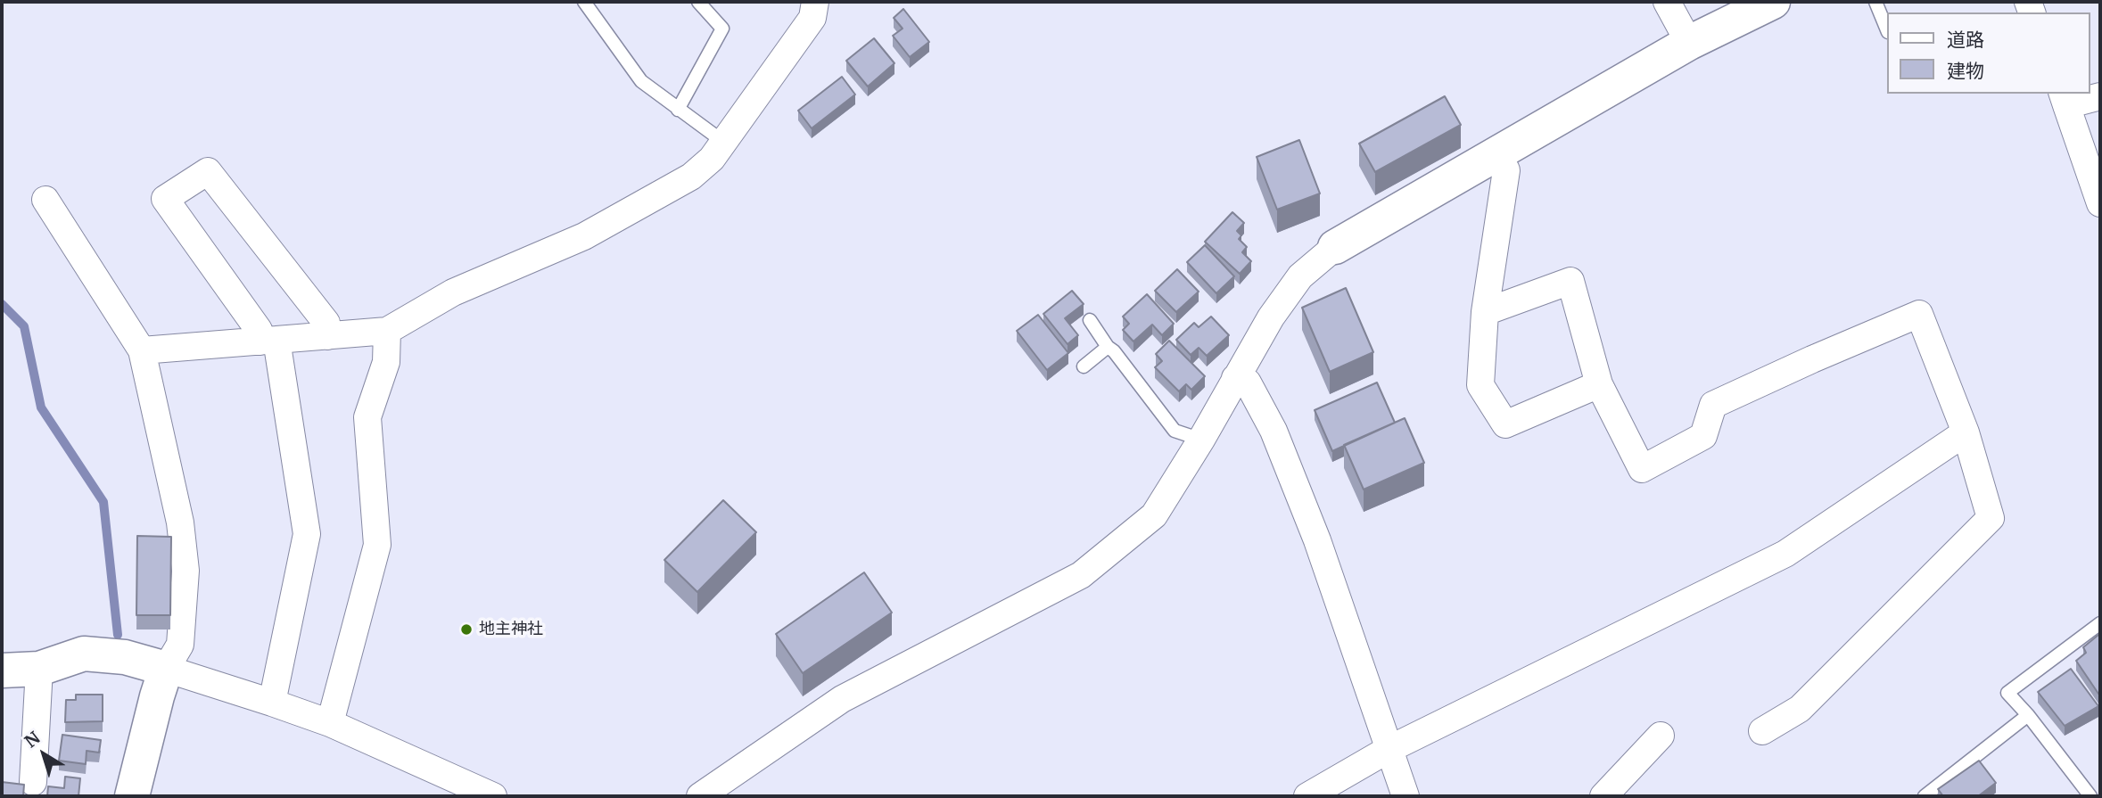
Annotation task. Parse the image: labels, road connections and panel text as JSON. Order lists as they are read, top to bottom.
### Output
{
  "places": ["地主神社"],
  "legend": ["道路", "建物"],
  "north": "top left"
}
